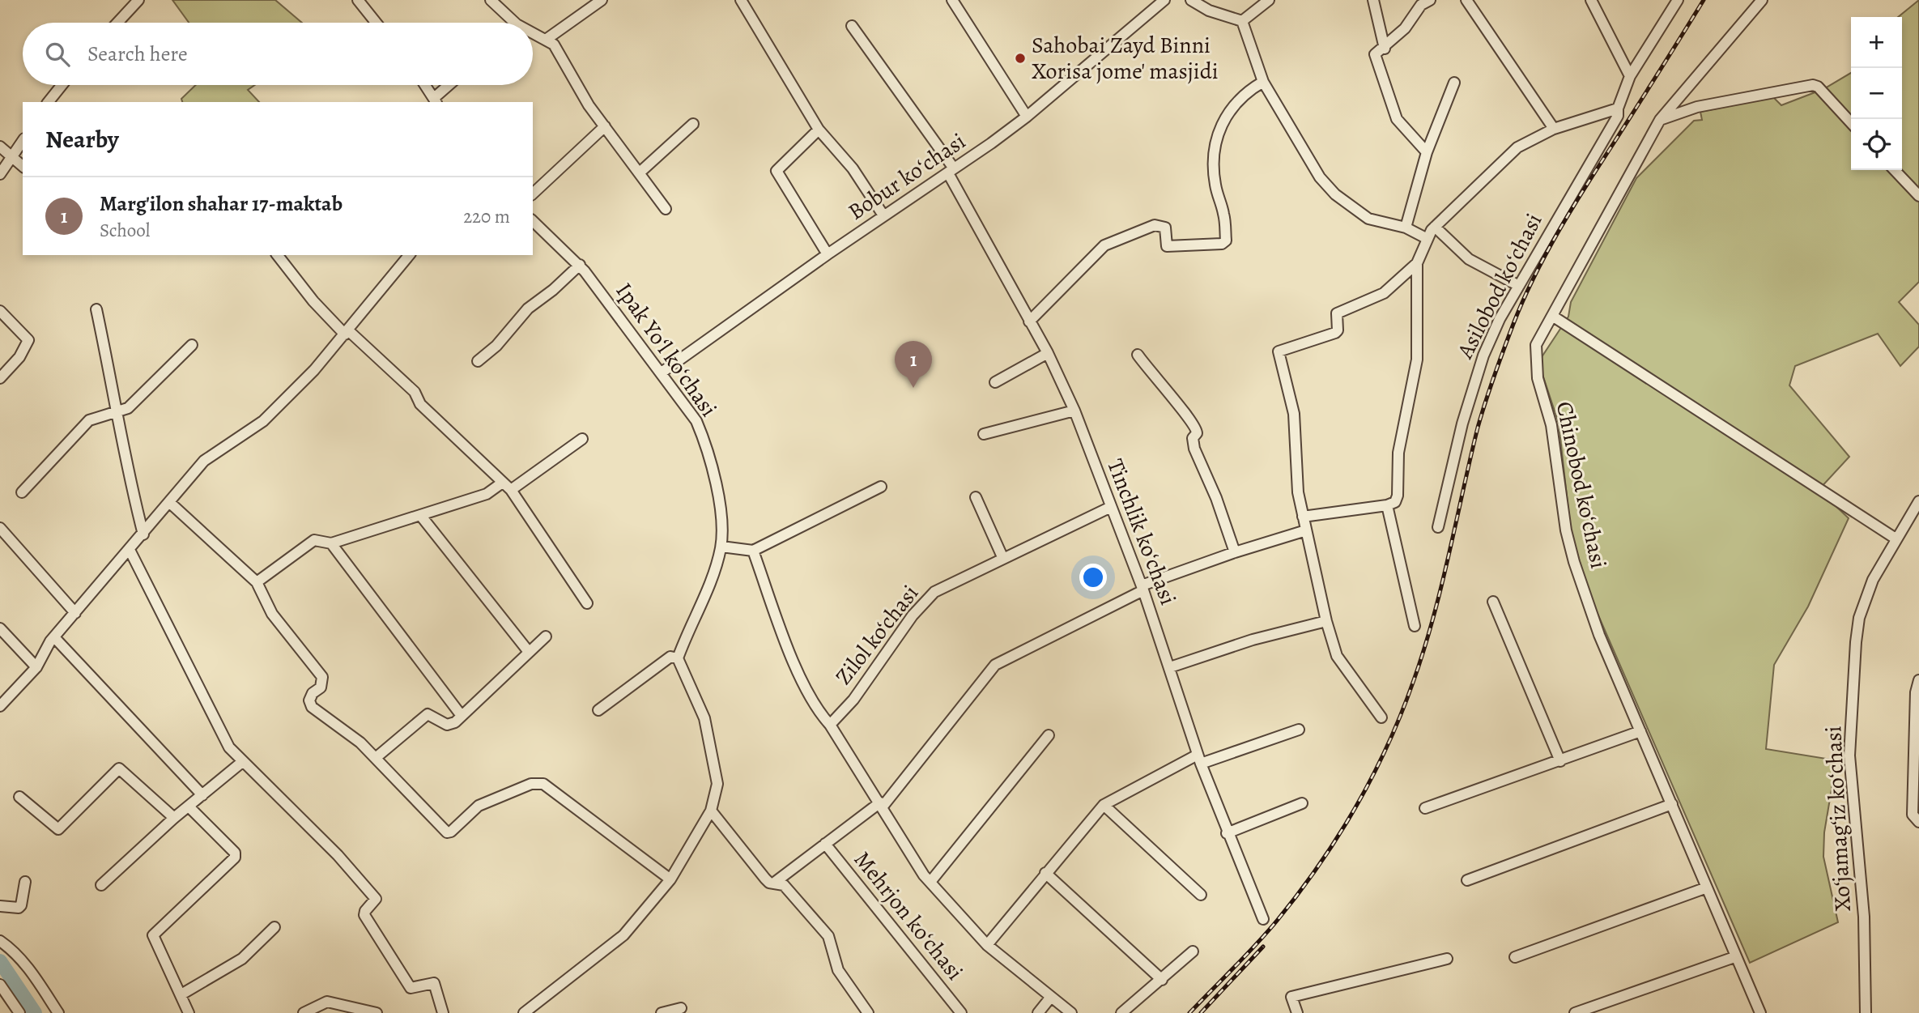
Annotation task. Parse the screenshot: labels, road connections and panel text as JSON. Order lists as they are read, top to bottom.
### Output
{
  "streets": {
    "street": [
      "Bobur koʻchasi",
      "Asilobod koʻchasi",
      "Ipak Yoʻl koʻchasi",
      "Chinobod koʻchasi",
      "Tinchlik koʻchasi",
      "Zilol ko‘chasi",
      "Xoʻjamagʻiz koʻchasi",
      "Mehrjon koʻchasi"
    ]
  },
  "crossings": [
    ["Bobur koʻchasi", "Ipak Yoʻl koʻchasi"],
    ["Bobur koʻchasi", "Tinchlik koʻchasi"],
    ["Tinchlik koʻchasi", "Zilol ko‘chasi"]
  ],
  "places": ["Sahobai Zayd Binni Xorisa jome' masjidi"],
  "page": {
    "map_buttons": ["+", "−"],
    "search": "Search here",
    "heading": "Nearby",
    "list": [
      {
        "mark": "1",
        "name": "Marg'ilon shahar 17-maktab",
        "note": "School",
        "value": "220 m"
      }
    ],
    "pins": "1"
  }
}
